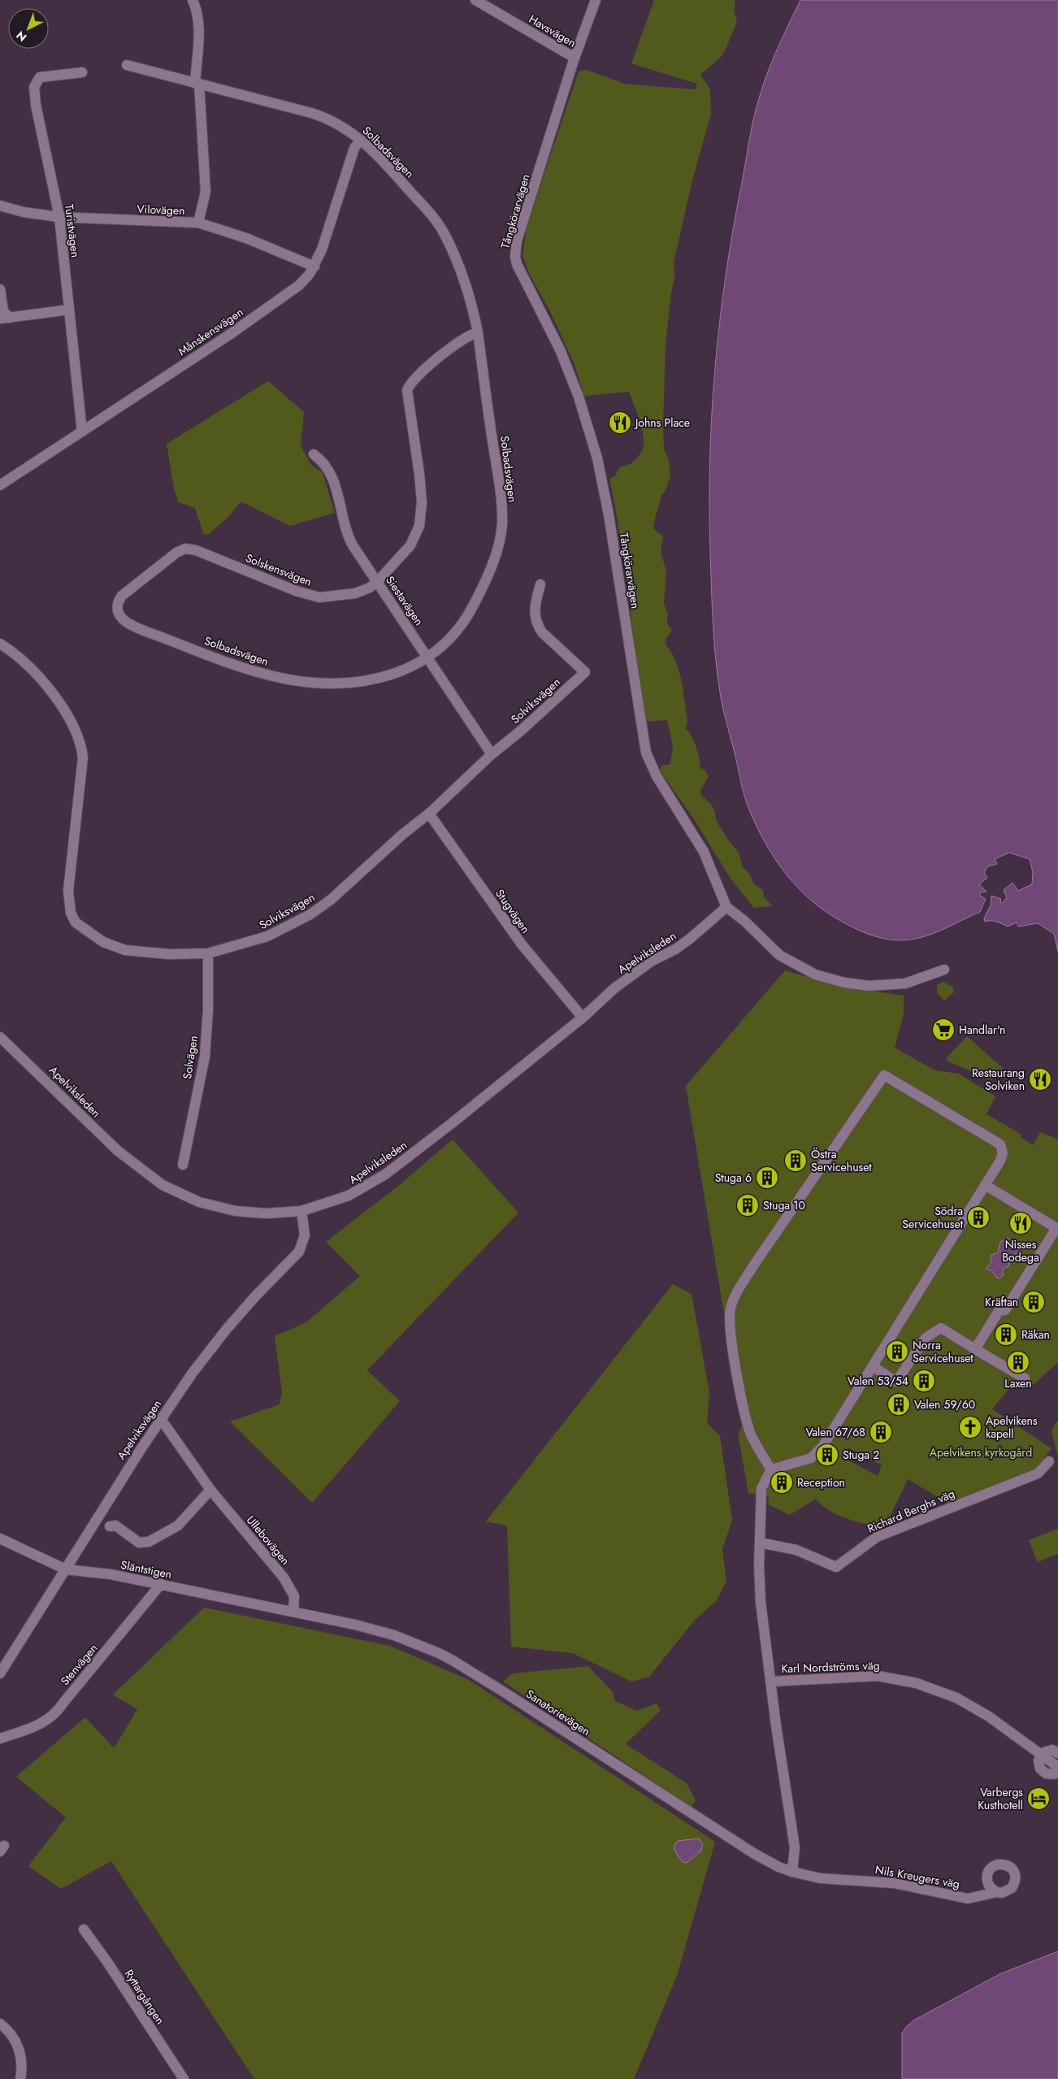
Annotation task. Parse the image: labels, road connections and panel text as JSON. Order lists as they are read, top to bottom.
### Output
{
  "streets": {
    "street": [
      "Havsvägen",
      "Solbadsvägen",
      "Vilovägen",
      "Tångkörarvägen",
      "Turistvägen",
      "Månskensvägen",
      "Solskensvägen",
      "Siestavägen",
      "Solviksvägen",
      "Stugvägen",
      "Apelviksleden",
      "Solvägen",
      "Apelviksvägen",
      "Richard Berghs väg",
      "Ullebovägen",
      "Släntstigen",
      "Stenvägen",
      "Karl Nordströms väg",
      "Sanatorievägen",
      "Nils Kreugers väg",
      "Ryttargången"
    ]
  },
  "crossings": [
    ["Havsvägen", "Tångkörarvägen"],
    ["Solbadsvägen", "Månskensvägen"],
    ["Solbadsvägen", "Solskensvägen"],
    ["Solbadsvägen", "Siestavägen"],
    ["Vilovägen", "Turistvägen"],
    ["Vilovägen", "Månskensvägen"],
    ["Tångkörarvägen", "Apelviksleden"],
    ["Turistvägen", "Månskensvägen"],
    ["Solskensvägen", "Siestavägen"],
    ["Siestavägen", "Solviksvägen"],
    ["Solviksvägen", "Stugvägen"],
    ["Solviksvägen", "Solvägen"],
    ["Stugvägen", "Apelviksleden"],
    ["Apelviksleden", "Apelviksvägen"],
    ["Apelviksvägen", "Ullebovägen"],
    ["Apelviksvägen", "Släntstigen"],
    ["Ullebovägen", "Släntstigen"],
    ["Ullebovägen", "Sanatorievägen"],
    ["Släntstigen", "Stenvägen"],
    ["Släntstigen", "Sanatorievägen"],
    ["Sanatorievägen", "Nils Kreugers väg"]
  ],
  "parks": ["Apelvikens kyrkogård"],
  "places": {
    "restaurant": ["Johns Place", "Restaurang Solviken", "Nisses Bodega"],
    "supermarket": ["Handlar'n"],
    "building": [
      "Östra Servicehuset",
      "Stuga 6",
      "Stuga 10",
      "Södra Servicehuset",
      "Kräftan",
      "Räkan",
      "Norra Servicehuset",
      "Laxen",
      "Valen 53/54",
      "Valen 59/60",
      "Valen 67/68",
      "Stuga 2",
      "Reception"
    ],
    "church": ["Apelvikens kapell"],
    "hotel": ["Varbergs Kusthotell"]
  },
  "north": "bottom left"
}
